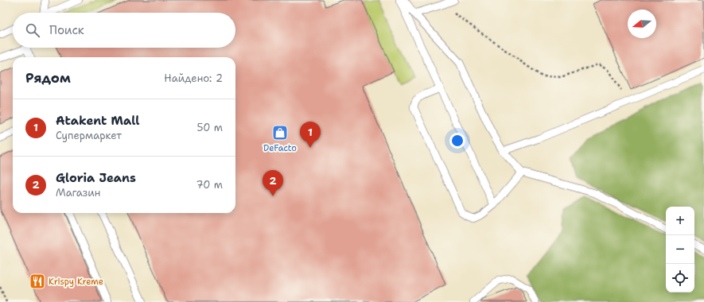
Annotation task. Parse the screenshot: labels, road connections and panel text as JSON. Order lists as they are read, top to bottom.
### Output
{
  "places": {
    "shop": ["DeFacto"],
    "restaurant": ["Krispy Kreme"]
  },
  "north": "left",
  "page": {
    "search": "Поиск",
    "heading": ["Рядом", "Найдено: 2"],
    "list": [
      {
        "mark": "1",
        "name": "Atakent Mall",
        "note": "Супермаркет",
        "value": "50 m"
      },
      {
        "mark": "2",
        "name": "Gloria Jeans",
        "note": "Магазин",
        "value": "70 m"
      }
    ],
    "pins": ["1", "2"],
    "map_buttons": ["+", "−"]
  }
}
